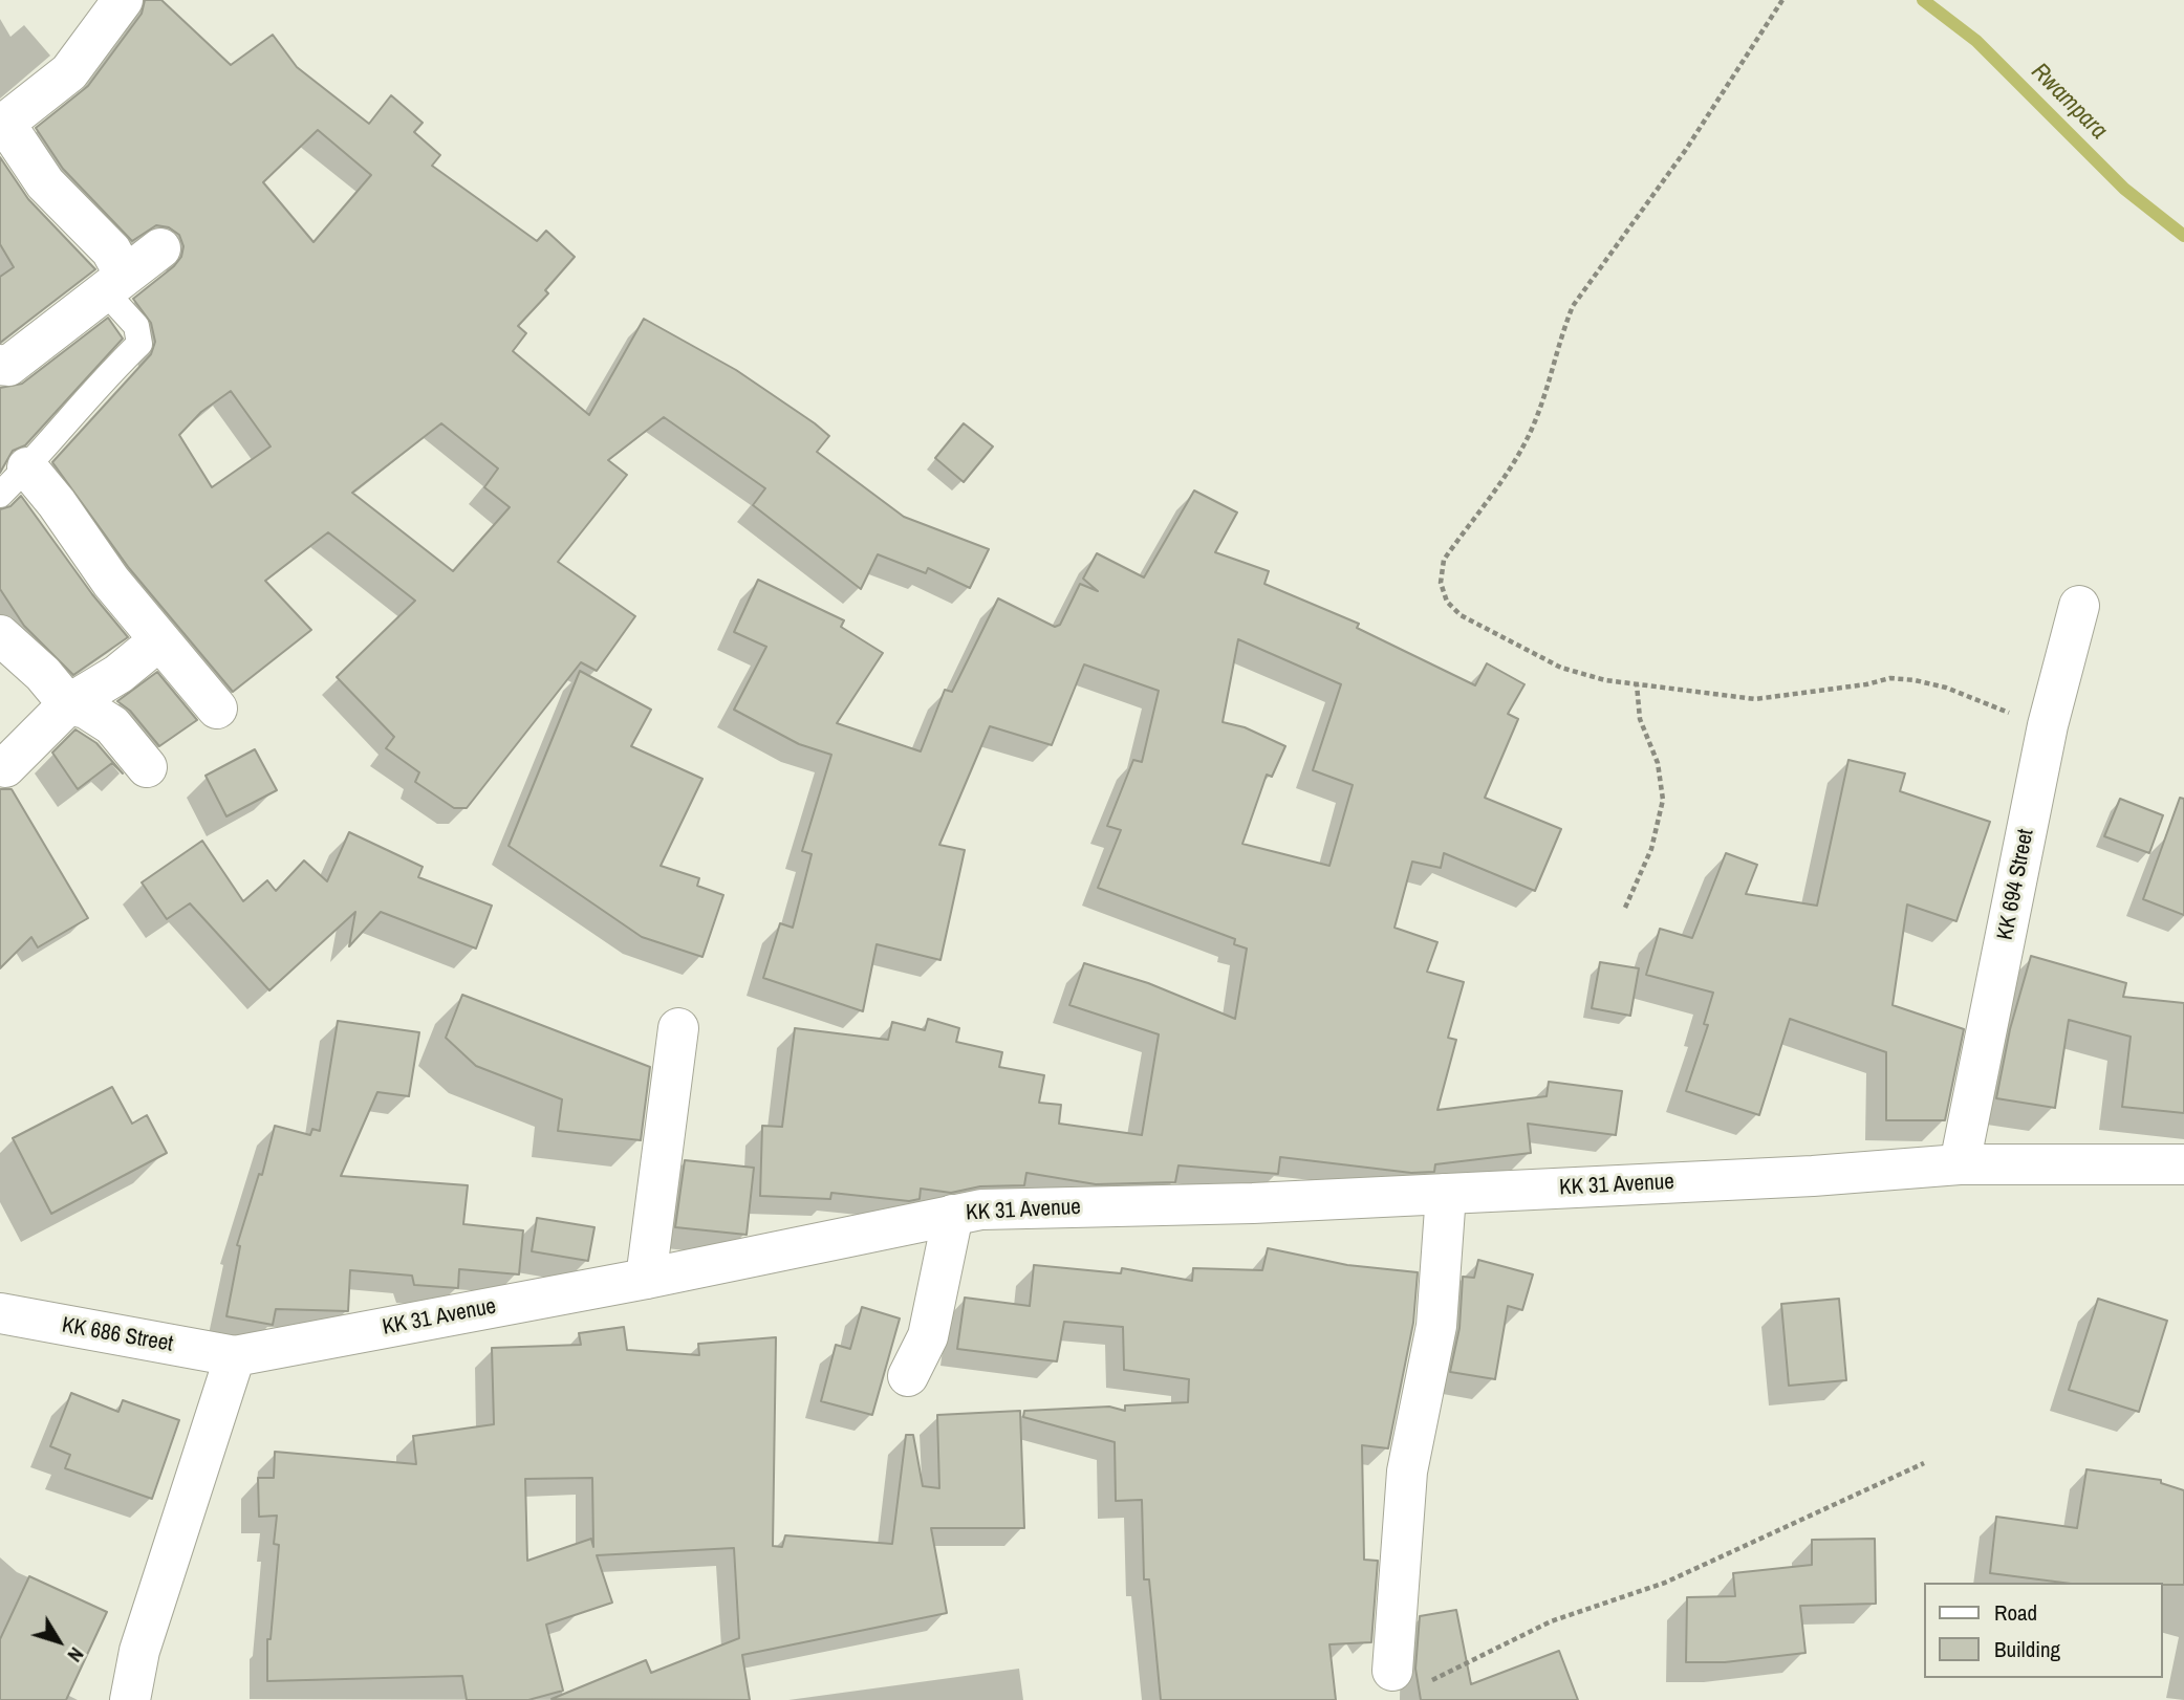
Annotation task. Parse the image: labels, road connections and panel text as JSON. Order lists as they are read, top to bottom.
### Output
{
  "streets": {
    "street": ["KK 694 Street", "KK 31 Avenue", "KK 686 Street"]
  },
  "crossings": [
    ["KK 694 Street", "KK 31 Avenue"],
    ["KK 31 Avenue", "KK 686 Street"]
  ],
  "water": ["Rwampara"],
  "legend": ["Road", "Building"],
  "north": "bottom right"
}
